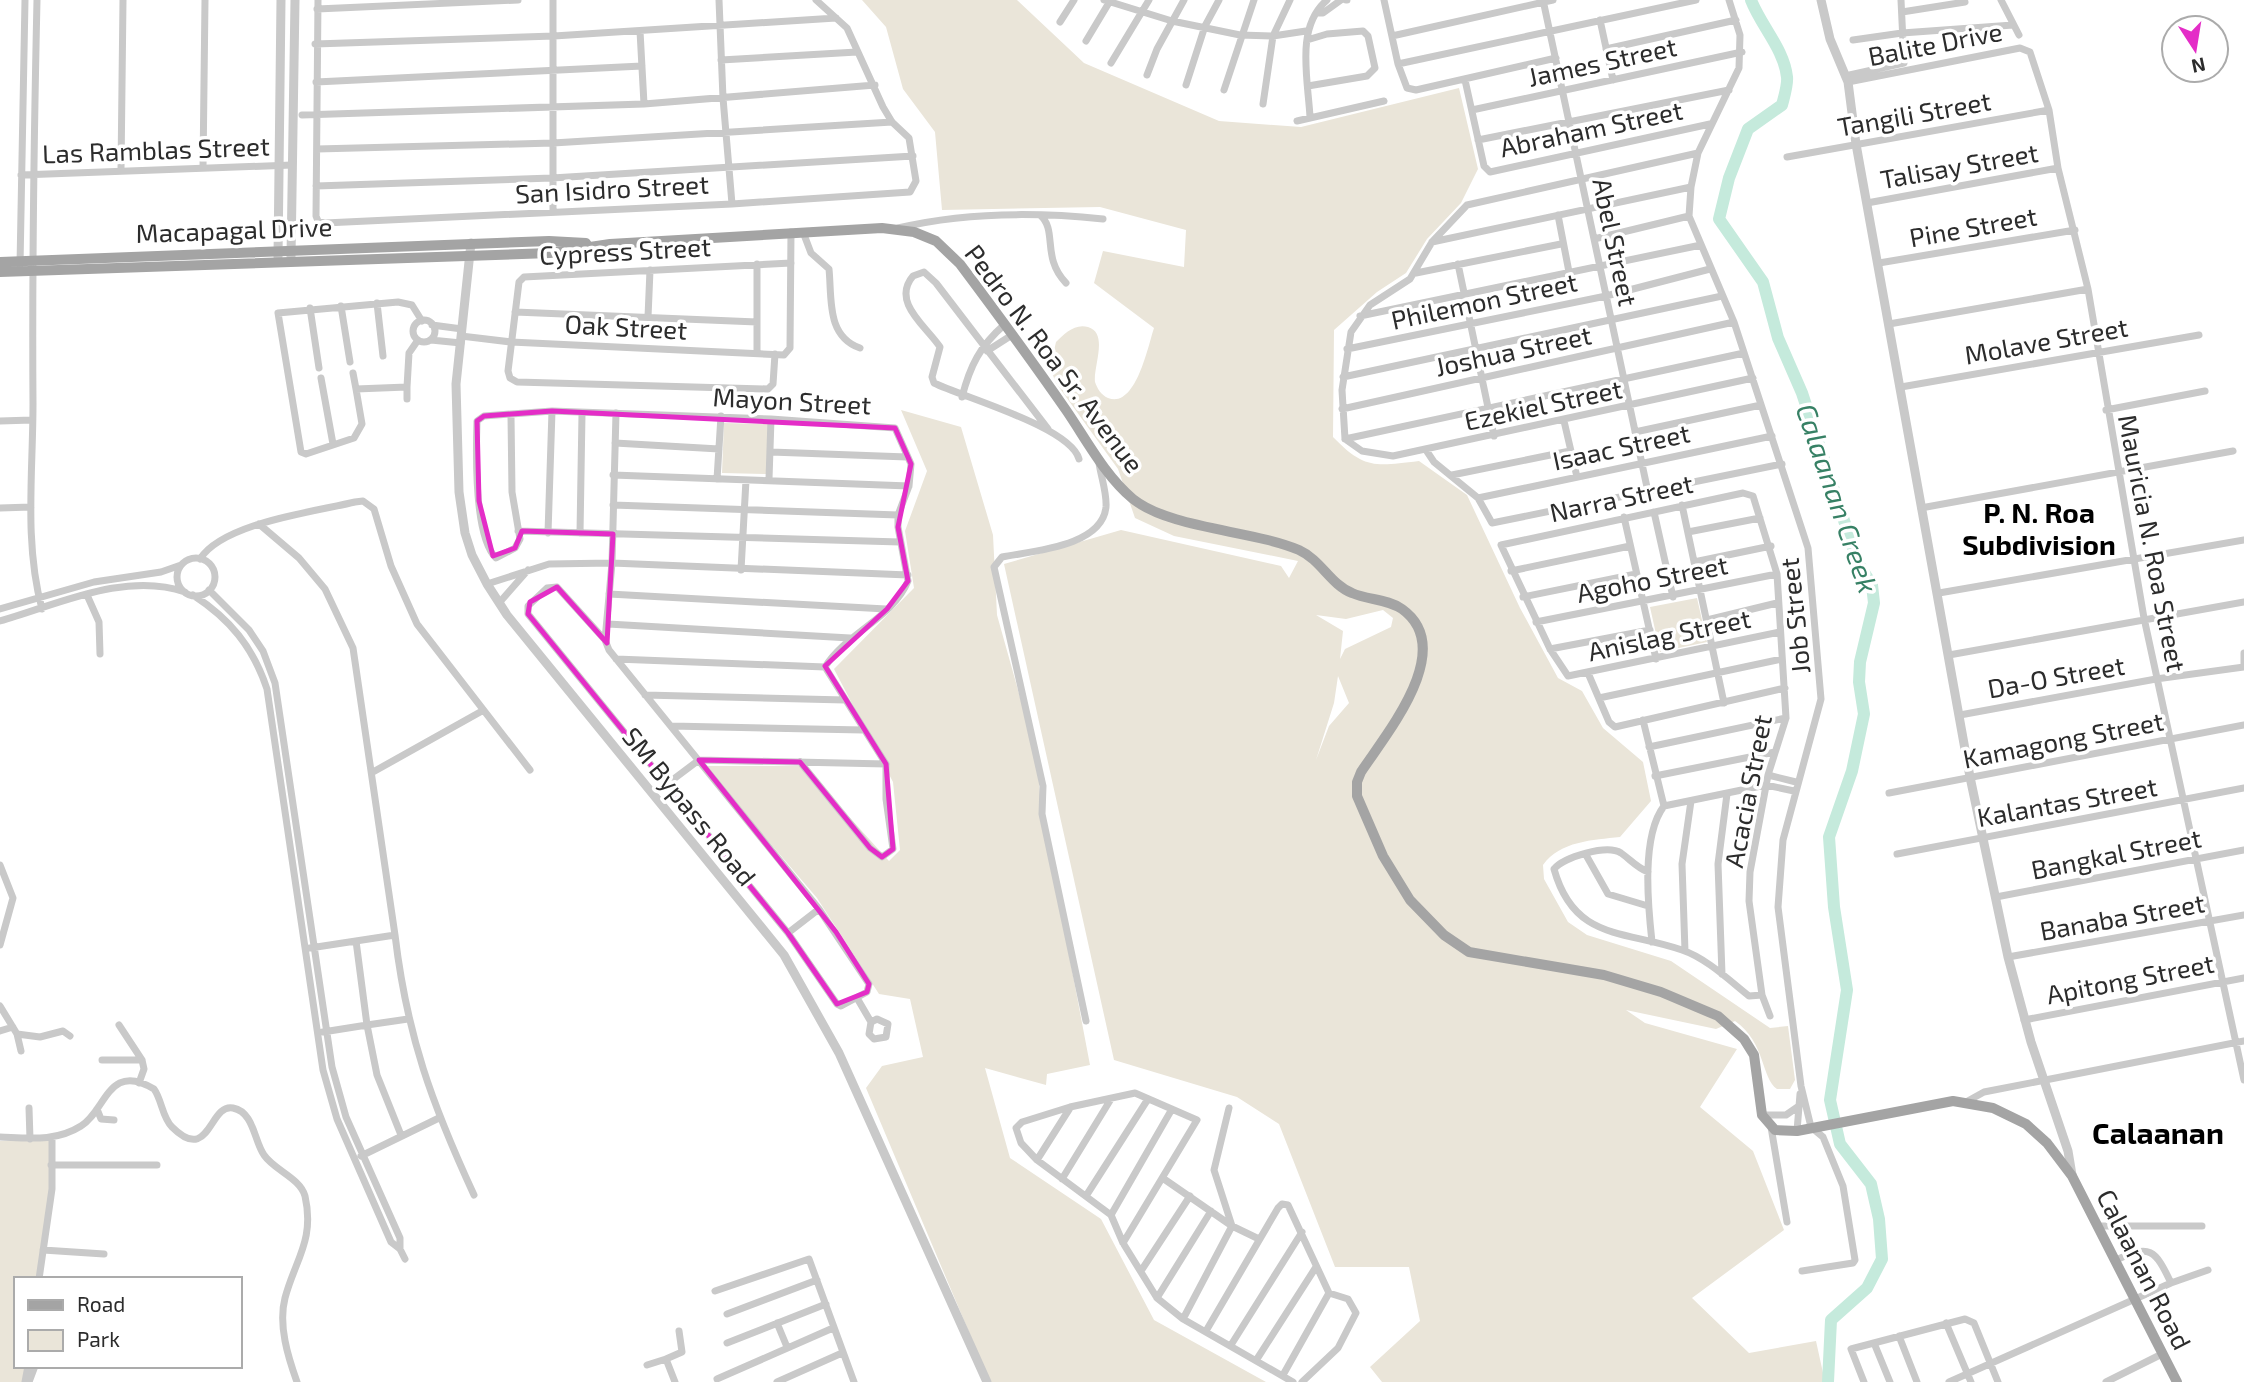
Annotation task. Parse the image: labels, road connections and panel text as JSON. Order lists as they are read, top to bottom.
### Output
{
  "streets": {
    "main road": ["Macapagal Drive", "Pedro N. Roa Sr. Avenue", "Calaanan Road"],
    "street": [
      "Balite Drive",
      "James Street",
      "Tangili Street",
      "Abraham Street",
      "Las Ramblas Street",
      "Talisay Street",
      "San Isidro Street",
      "Pine Street",
      "Abel Street",
      "Cypress Street",
      "Philemon Street",
      "Oak Street",
      "Molave Street",
      "Joshua Street",
      "Mayon Street",
      "Ezekiel Street",
      "Isaac Street",
      "Narra Street",
      "Mauricia N. Roa Street",
      "Agoho Street",
      "Job Street",
      "Anislag Street",
      "Da-O Street",
      "Kamagong Street",
      "Acacia Street",
      "Kalantas Street",
      "SM Bypass Road",
      "Bangkal Street",
      "Banaba Street",
      "Apitong Street"
    ]
  },
  "crossings": [
    ["Balite Drive", "Mauricia N. Roa Street"],
    ["James Street", "Abel Street"],
    ["James Street", "Job Street"],
    ["Tangili Street", "Mauricia N. Roa Street"],
    ["Abraham Street", "Abel Street"],
    ["Abraham Street", "Job Street"],
    ["Talisay Street", "Mauricia N. Roa Street"],
    ["Pine Street", "Mauricia N. Roa Street"],
    ["Macapagal Drive", "Pedro N. Roa Sr. Avenue"],
    ["Macapagal Drive", "SM Bypass Road"],
    ["Abel Street", "Philemon Street"],
    ["Abel Street", "Joshua Street"],
    ["Abel Street", "Ezekiel Street"],
    ["Abel Street", "Isaac Street"],
    ["Cypress Street", "Oak Street"],
    ["Philemon Street", "Job Street"],
    ["Oak Street", "SM Bypass Road"],
    ["Molave Street", "Mauricia N. Roa Street"],
    ["Joshua Street", "Job Street"],
    ["Pedro N. Roa Sr. Avenue", "SM Bypass Road"],
    ["Ezekiel Street", "Job Street"],
    ["Isaac Street", "Job Street"],
    ["Narra Street", "Acacia Street"],
    ["Mauricia N. Roa Street", "Da-O Street"],
    ["Mauricia N. Roa Street", "Kamagong Street"],
    ["Mauricia N. Roa Street", "Kalantas Street"],
    ["Mauricia N. Roa Street", "Bangkal Street"],
    ["Mauricia N. Roa Street", "Banaba Street"],
    ["Mauricia N. Roa Street", "Apitong Street"],
    ["Agoho Street", "Acacia Street"],
    ["Anislag Street", "Acacia Street"]
  ],
  "districts": ["P. N. Roa Subdivision", "Calaanan"],
  "water": ["Calaanan Creek"],
  "legend": ["Road", "Park"],
  "north": "bottom"
}
